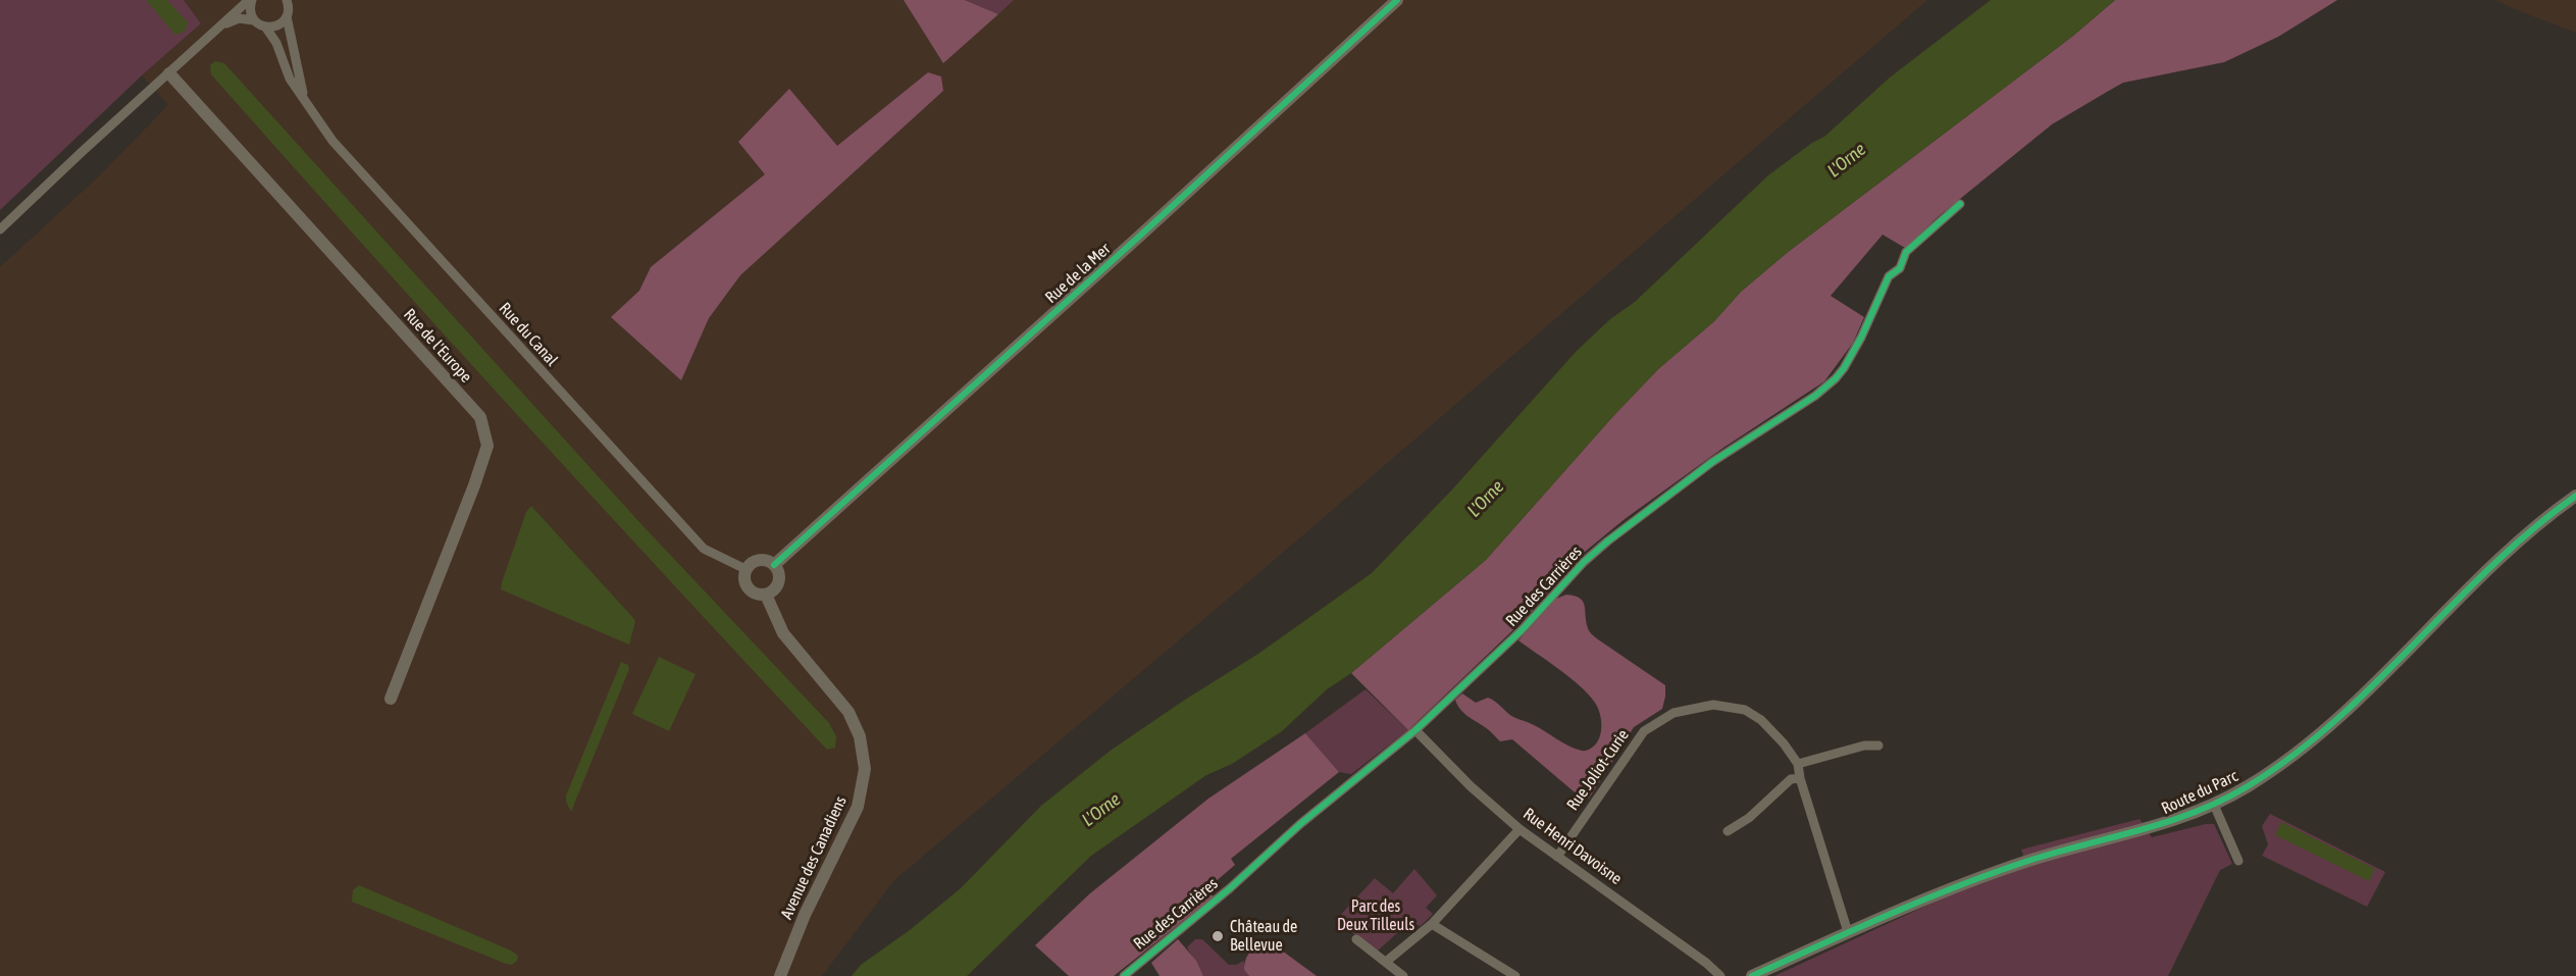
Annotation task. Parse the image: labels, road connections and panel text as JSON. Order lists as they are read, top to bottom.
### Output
{
  "streets": {
    "street": [
      "Rue de la Mer",
      "Rue du Canal",
      "Rue de l'Europe",
      "Rue des Carrières",
      "Rue Joliot-Curie",
      "Route du Parc",
      "Rue Henri Davoisne",
      "Avenue des Canadiens"
    ]
  },
  "crossings": [
    ["Rue de la Mer", "Rue du Canal"],
    ["Rue de la Mer", "Avenue des Canadiens"],
    ["Rue du Canal", "Avenue des Canadiens"],
    ["Rue des Carrières", "Rue Henri Davoisne"],
    ["Rue Joliot-Curie", "Route du Parc"],
    ["Rue Joliot-Curie", "Rue Henri Davoisne"]
  ],
  "water": ["L'Orne"],
  "parks": ["Parc des Deux Tilleuls"],
  "places": ["Château de Bellevue"]
}
